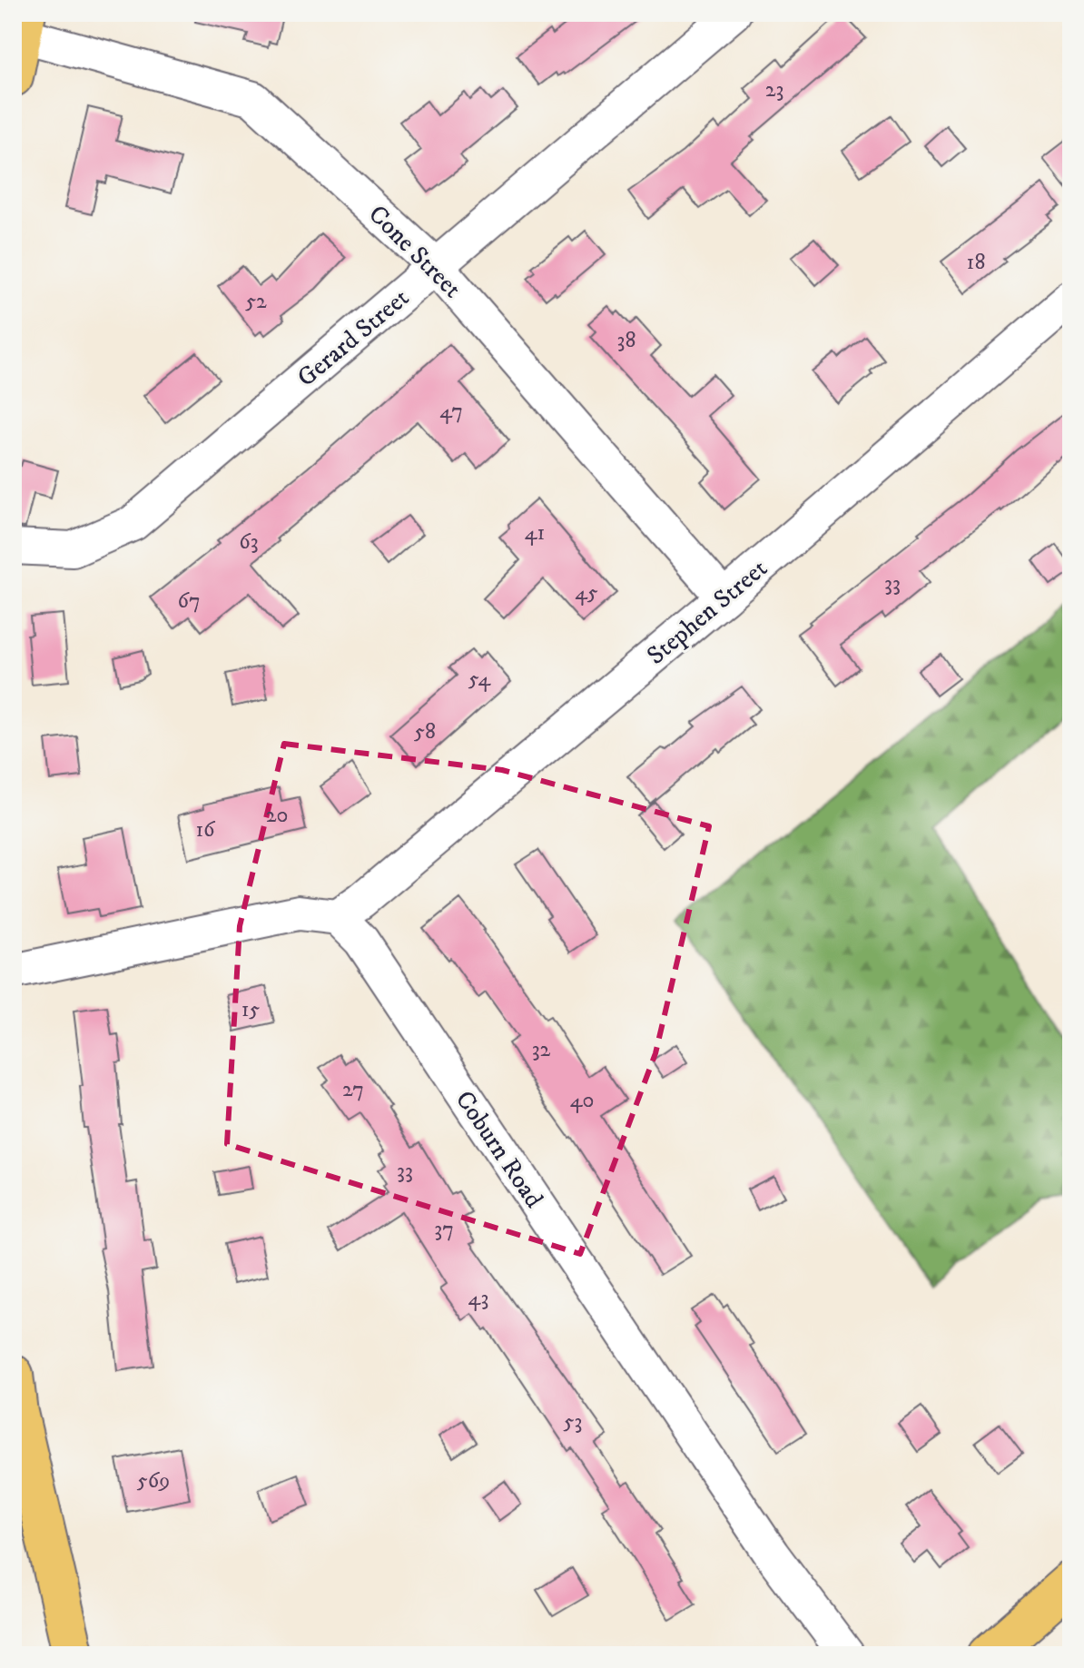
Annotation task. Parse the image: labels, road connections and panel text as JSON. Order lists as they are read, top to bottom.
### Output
{
  "streets": {
    "street": [
      "Cone Street",
      "Gerard Street",
      "Stephen Street",
      "Coburn Road"
    ]
  },
  "crossings": [
    ["Cone Street", "Gerard Street"],
    ["Cone Street", "Stephen Street"],
    ["Stephen Street", "Coburn Road"]
  ],
  "house_numbers": [
    "23",
    "18",
    "52",
    "38",
    "47",
    "41",
    "63",
    "33",
    "45",
    "67",
    "54",
    "58",
    "20",
    "16",
    "15",
    "32",
    "27",
    "40",
    "33",
    "37",
    "43",
    "53",
    "569"
  ]
}
